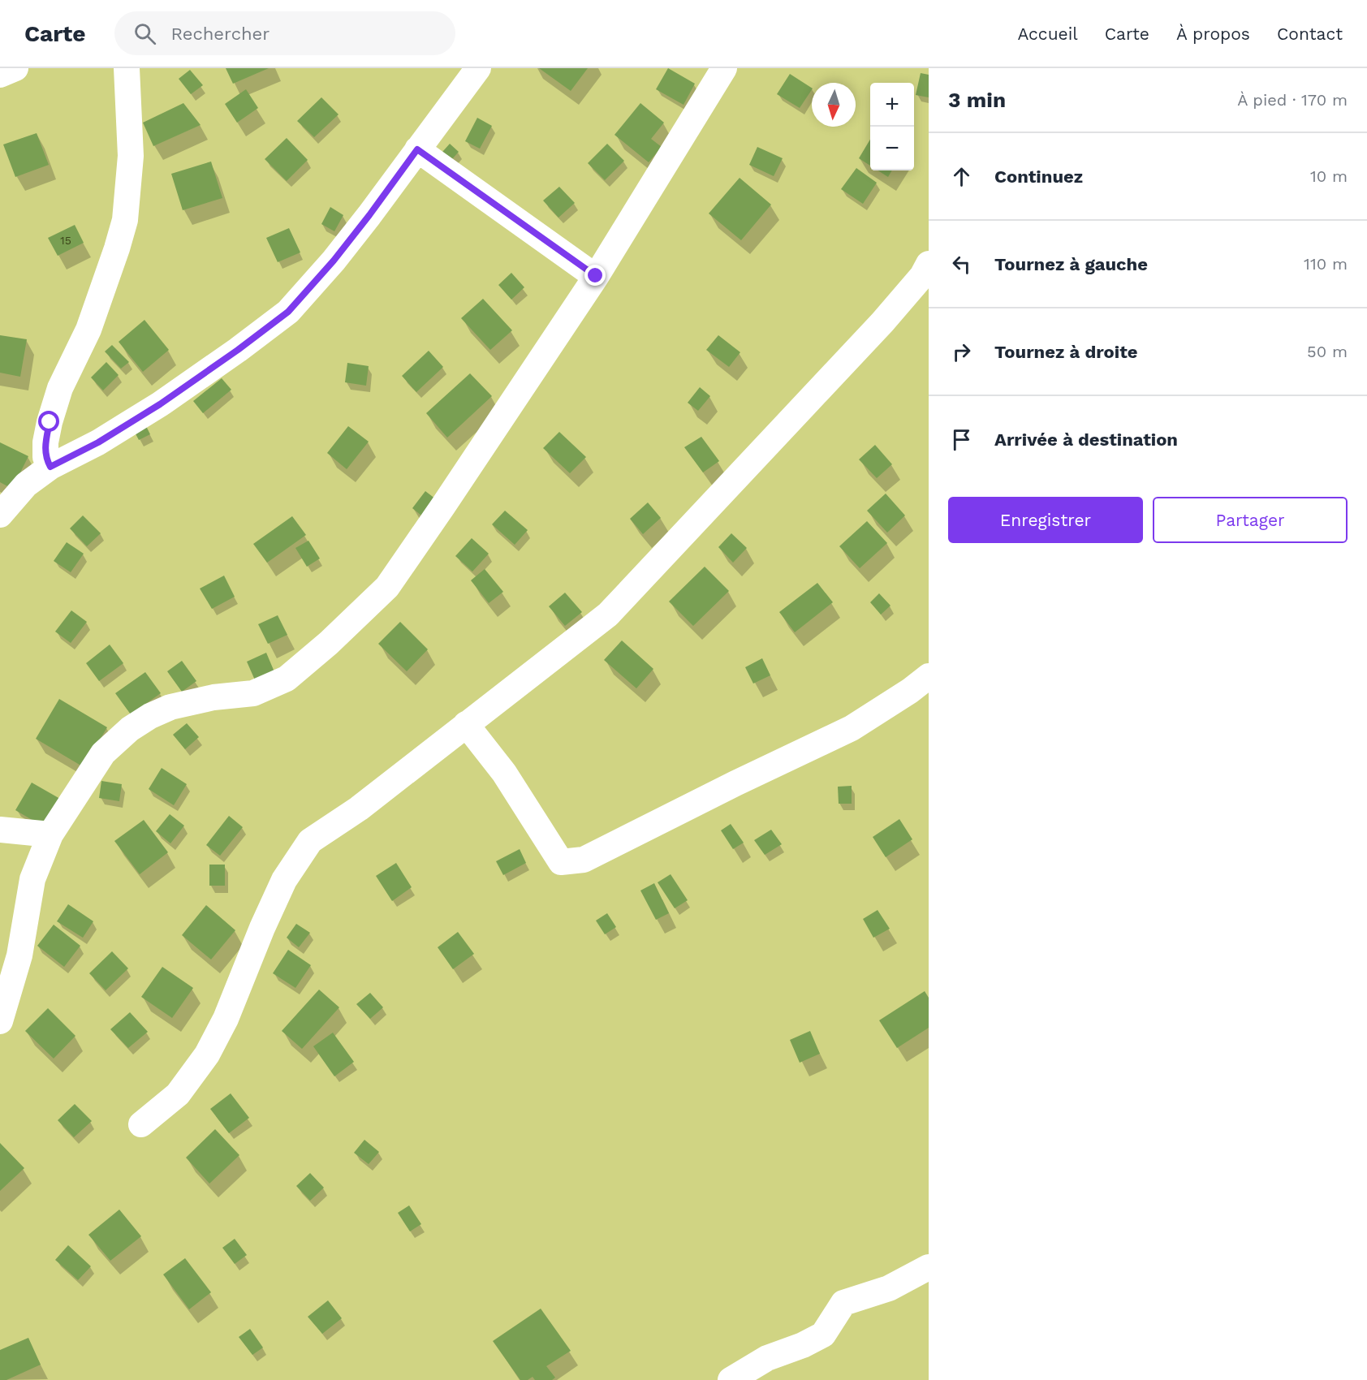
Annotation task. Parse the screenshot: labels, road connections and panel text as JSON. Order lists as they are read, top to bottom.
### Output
{
  "house_numbers": ["15"],
  "north": "bottom",
  "page": {
    "header": "Carte",
    "search": "Rechercher",
    "nav": [
      "Accueil",
      "Carte",
      "À propos",
      "Contact"
    ],
    "heading": ["3 min", "À pied · 170 m"],
    "map_buttons": ["+", "−"],
    "list": [
      ["Continuez", "10 m"],
      ["Tournez à gauche", "110 m"],
      ["Tournez à droite", "50 m"],
      "Arrivée à destination"
    ],
    "buttons": ["Enregistrer", "Partager"]
  }
}
